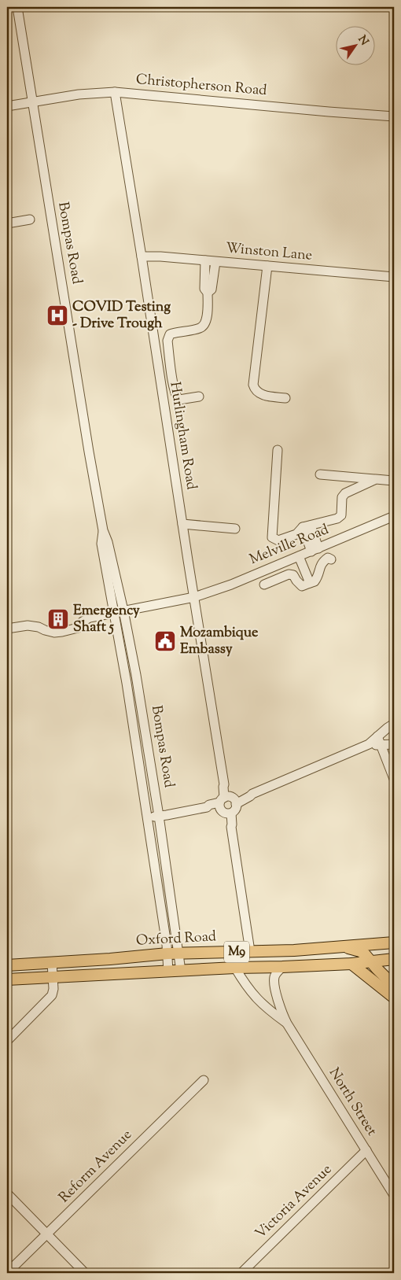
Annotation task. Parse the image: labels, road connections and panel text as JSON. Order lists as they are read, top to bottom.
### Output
{
  "streets": {
    "main road": ["Oxford Road", "M9"],
    "street": [
      "Christopherson Road",
      "Bompas Road",
      "Winston Lane",
      "Hurlingham Road",
      "Melville Road",
      "North Street",
      "Reform Avenue",
      "Victoria Avenue"
    ]
  },
  "crossings": [
    ["Christopherson Road", "Bompas Road"],
    ["Christopherson Road", "Hurlingham Road"],
    ["Bompas Road", "Melville Road"],
    ["Bompas Road", "Oxford Road"],
    ["Bompas Road", "M9"],
    ["Winston Lane", "Hurlingham Road"],
    ["Hurlingham Road", "Melville Road"],
    ["Hurlingham Road", "Oxford Road"],
    ["M9", "North Street"],
    ["North Street", "Victoria Avenue"]
  ],
  "places": {
    "hospital": ["COVID Testing - Drive Trough"],
    "building": ["Emergency Shaft 5"],
    "public building": ["Mozambique Embassy"]
  },
  "north": "top right"
}
